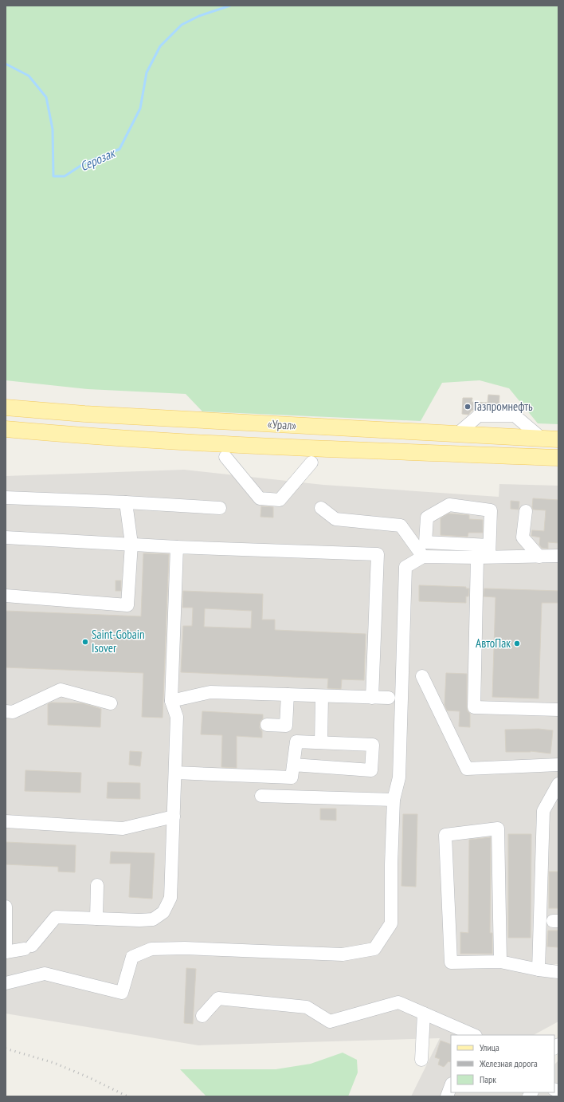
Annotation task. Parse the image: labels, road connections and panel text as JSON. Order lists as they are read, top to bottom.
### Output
{
  "streets": {
    "main road": ["«Урал»"]
  },
  "water": ["Серозак"],
  "places": ["Газпромнефть", "Saint-Gobain Isover", "АвтоПак"],
  "legend": ["Улица", "Железная дорога", "Парк"]
}
